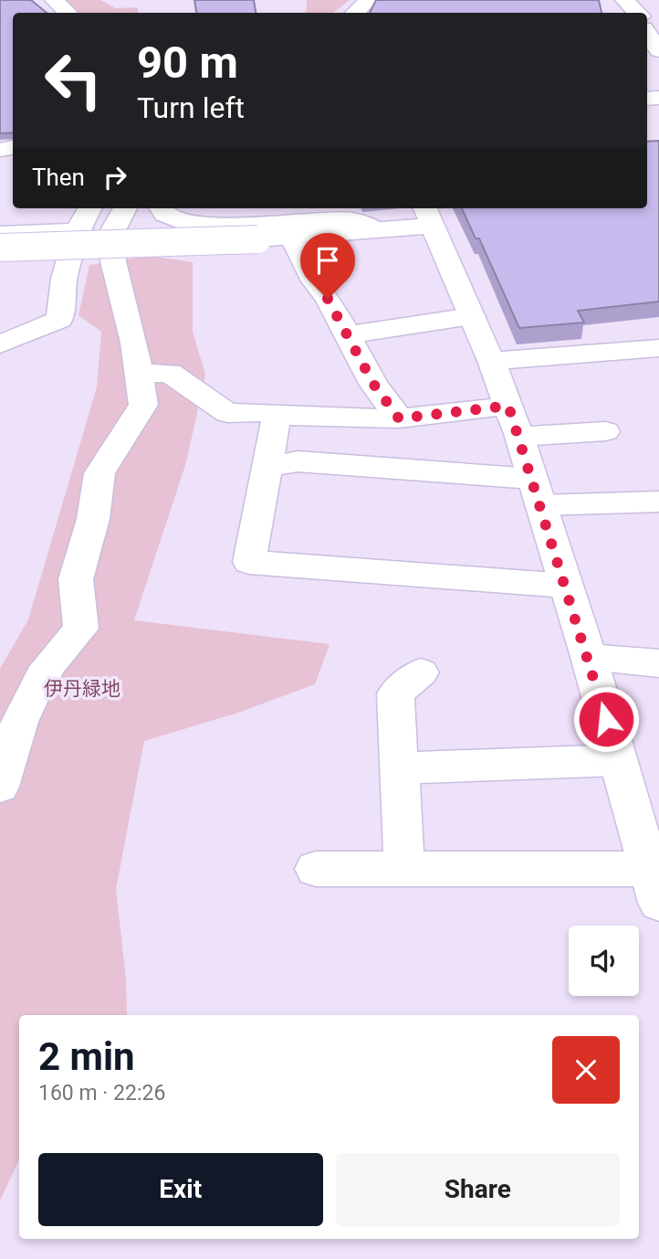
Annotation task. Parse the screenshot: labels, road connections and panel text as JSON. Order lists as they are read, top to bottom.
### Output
{
  "parks": ["伊丹緑地"],
  "page": {
    "turn": ["90 m", "Turn left"],
    "then": "Then",
    "heading": ["2 min", "160 m · 22:26"],
    "buttons": ["Exit", "Share"]
  }
}
